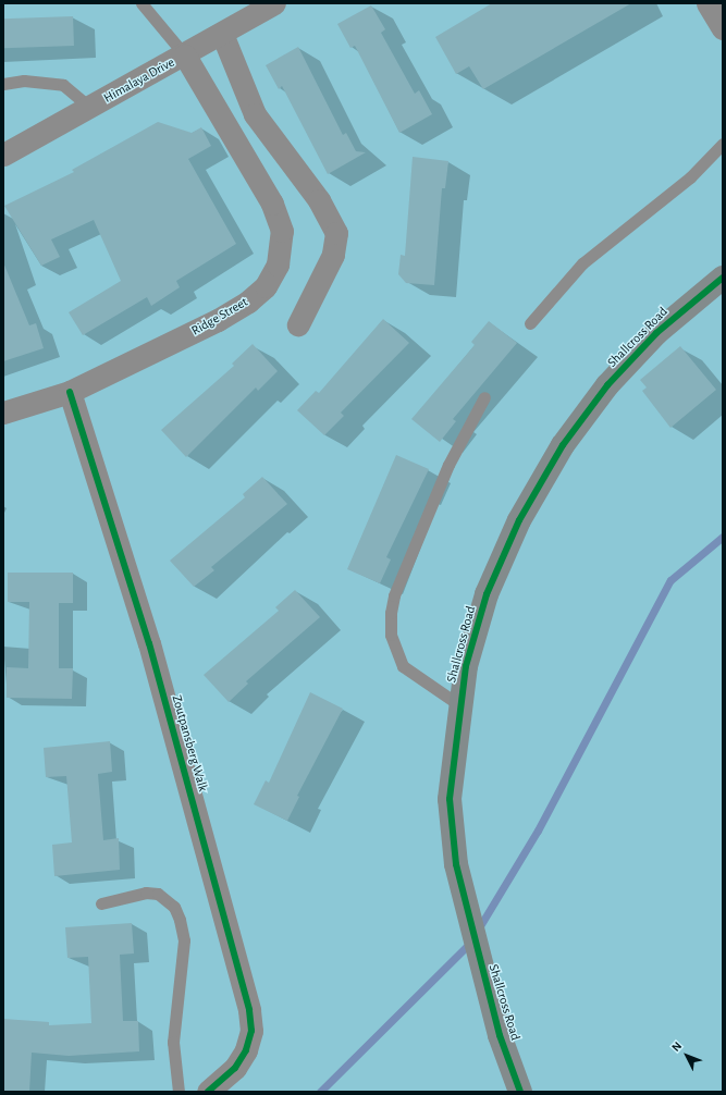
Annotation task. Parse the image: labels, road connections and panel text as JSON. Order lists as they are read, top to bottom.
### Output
{
  "streets": {
    "street": [
      "Himalaya Drive",
      "Ridge Street",
      "Shallcross Road",
      "Zoutpansberg Walk"
    ]
  },
  "crossings": [
    ["Himalaya Drive", "Ridge Street"],
    ["Ridge Street", "Zoutpansberg Walk"]
  ],
  "north": "top left"
}
